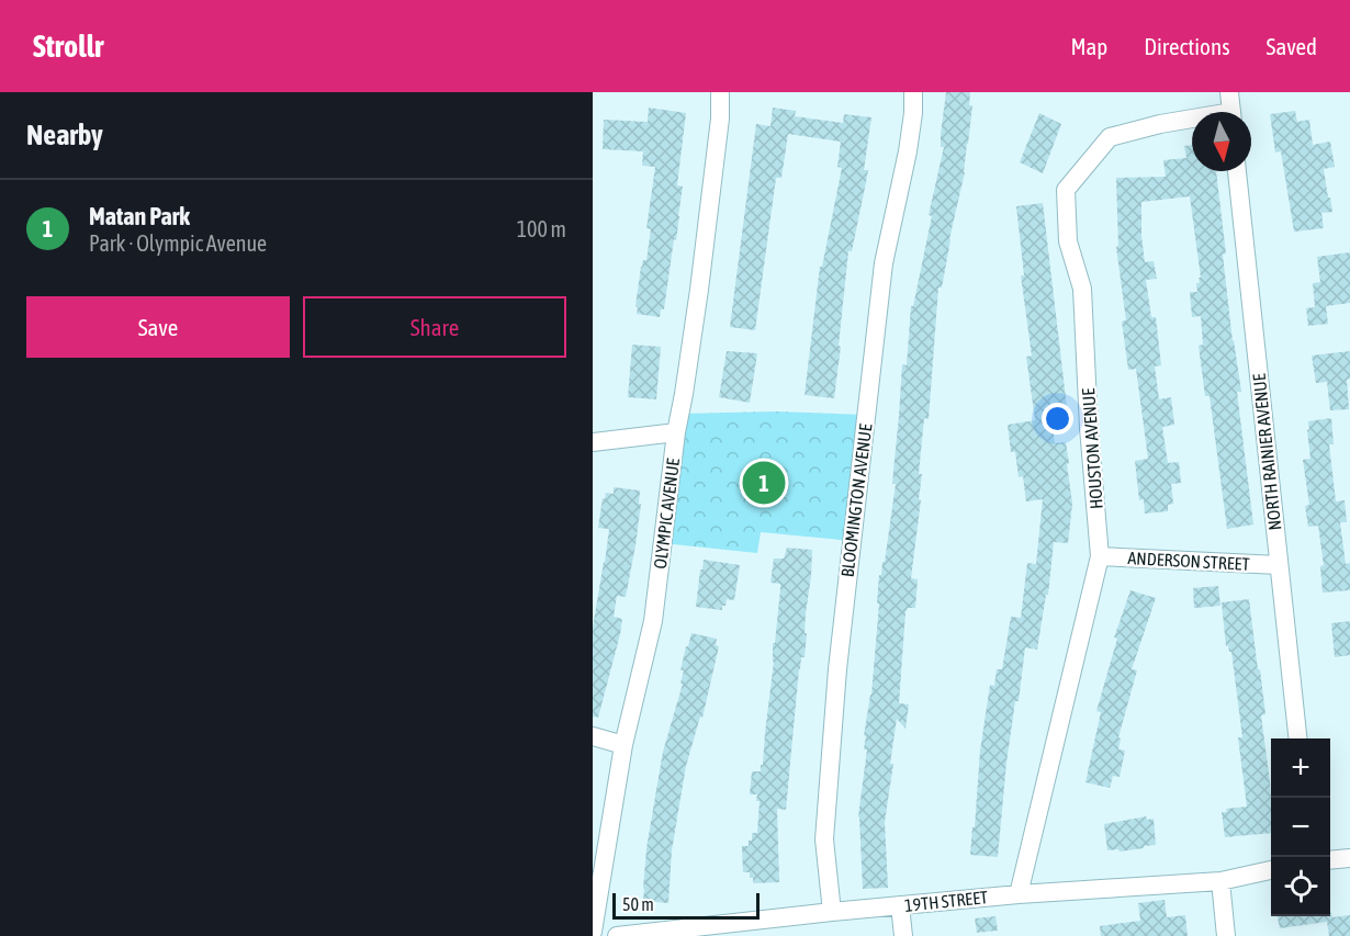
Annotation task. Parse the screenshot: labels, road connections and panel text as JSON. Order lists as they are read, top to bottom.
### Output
{
  "streets": {
    "street": [
      "HOUSTON AVENUE",
      "NORTH RAINIER AVENUE",
      "BLOOMINGTON AVENUE",
      "OLYMPIC AVENUE",
      "ANDERSON STREET",
      "19TH STREET"
    ]
  },
  "crossings": [
    ["HOUSTON AVENUE", "ANDERSON STREET"],
    ["HOUSTON AVENUE", "19TH STREET"],
    ["NORTH RAINIER AVENUE", "ANDERSON STREET"],
    ["BLOOMINGTON AVENUE", "19TH STREET"]
  ],
  "scale_bar": "50 m",
  "north": "bottom",
  "page": {
    "header": "Strollr",
    "nav": ["Map", "Directions", "Saved"],
    "heading": "Nearby",
    "list": [
      {
        "mark": "1",
        "name": "Matan Park",
        "note": "Park · Olympic Avenue",
        "value": "100 m"
      }
    ],
    "buttons": ["Save", "Share"],
    "pins": "1",
    "map_buttons": ["+", "−"],
    "scale": "50 m"
  }
}
